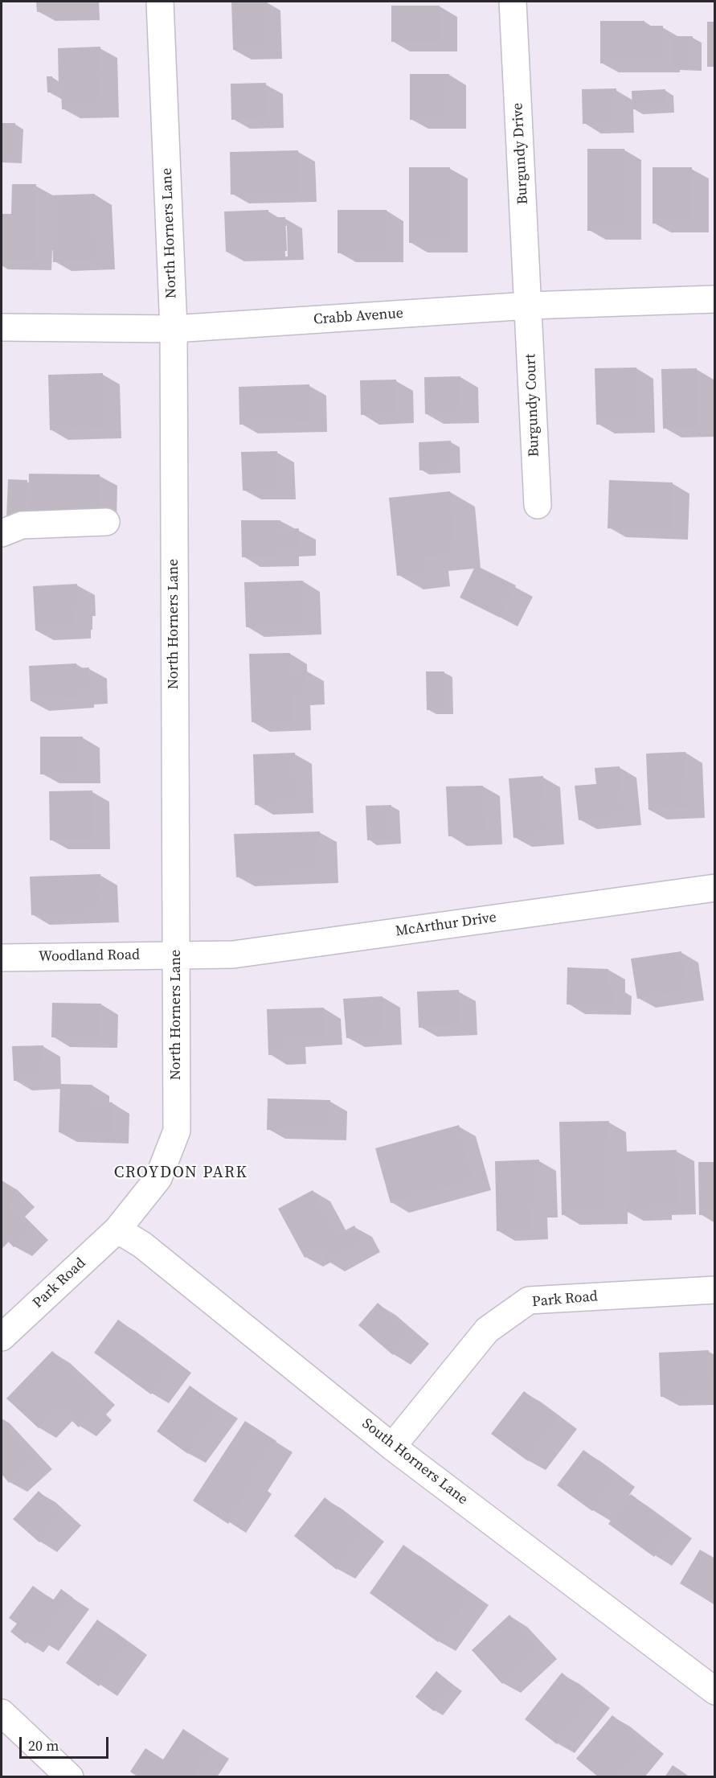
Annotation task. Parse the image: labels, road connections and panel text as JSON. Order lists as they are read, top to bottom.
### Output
{
  "streets": {
    "street": [
      "Burgundy Drive",
      "North Horners Lane",
      "Crabb Avenue",
      "Burgundy Court",
      "McArthur Drive",
      "Woodland Road",
      "Park Road",
      "South Horners Lane"
    ]
  },
  "crossings": [
    ["Burgundy Drive", "Crabb Avenue"],
    ["Burgundy Drive", "Burgundy Court"],
    ["North Horners Lane", "Crabb Avenue"],
    ["North Horners Lane", "McArthur Drive"],
    ["North Horners Lane", "Woodland Road"],
    ["North Horners Lane", "Park Road"],
    ["North Horners Lane", "South Horners Lane"],
    ["Crabb Avenue", "Burgundy Court"],
    ["McArthur Drive", "Woodland Road"],
    ["Park Road", "South Horners Lane"]
  ],
  "districts": ["CROYDON PARK"],
  "scale_bar": "20 m"
}
